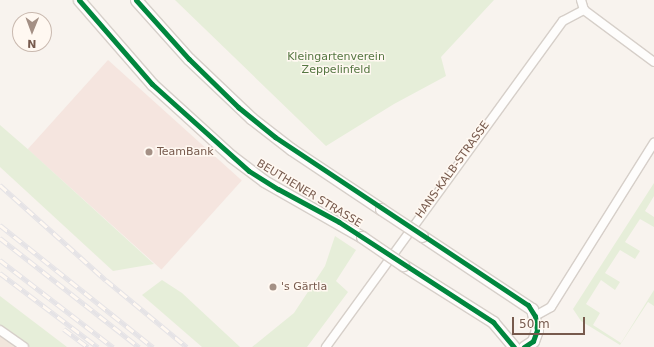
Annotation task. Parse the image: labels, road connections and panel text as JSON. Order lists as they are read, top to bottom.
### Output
{
  "streets": {
    "main road": ["BEUTHENER STRASSE"],
    "street": ["HANS-KALB-STRASSE"]
  },
  "parks": ["Kleingartenverein Zeppelinfeld"],
  "places": ["TeamBank", "'s Gärtla"],
  "scale_bar": "50 m",
  "north": "bottom"
}
